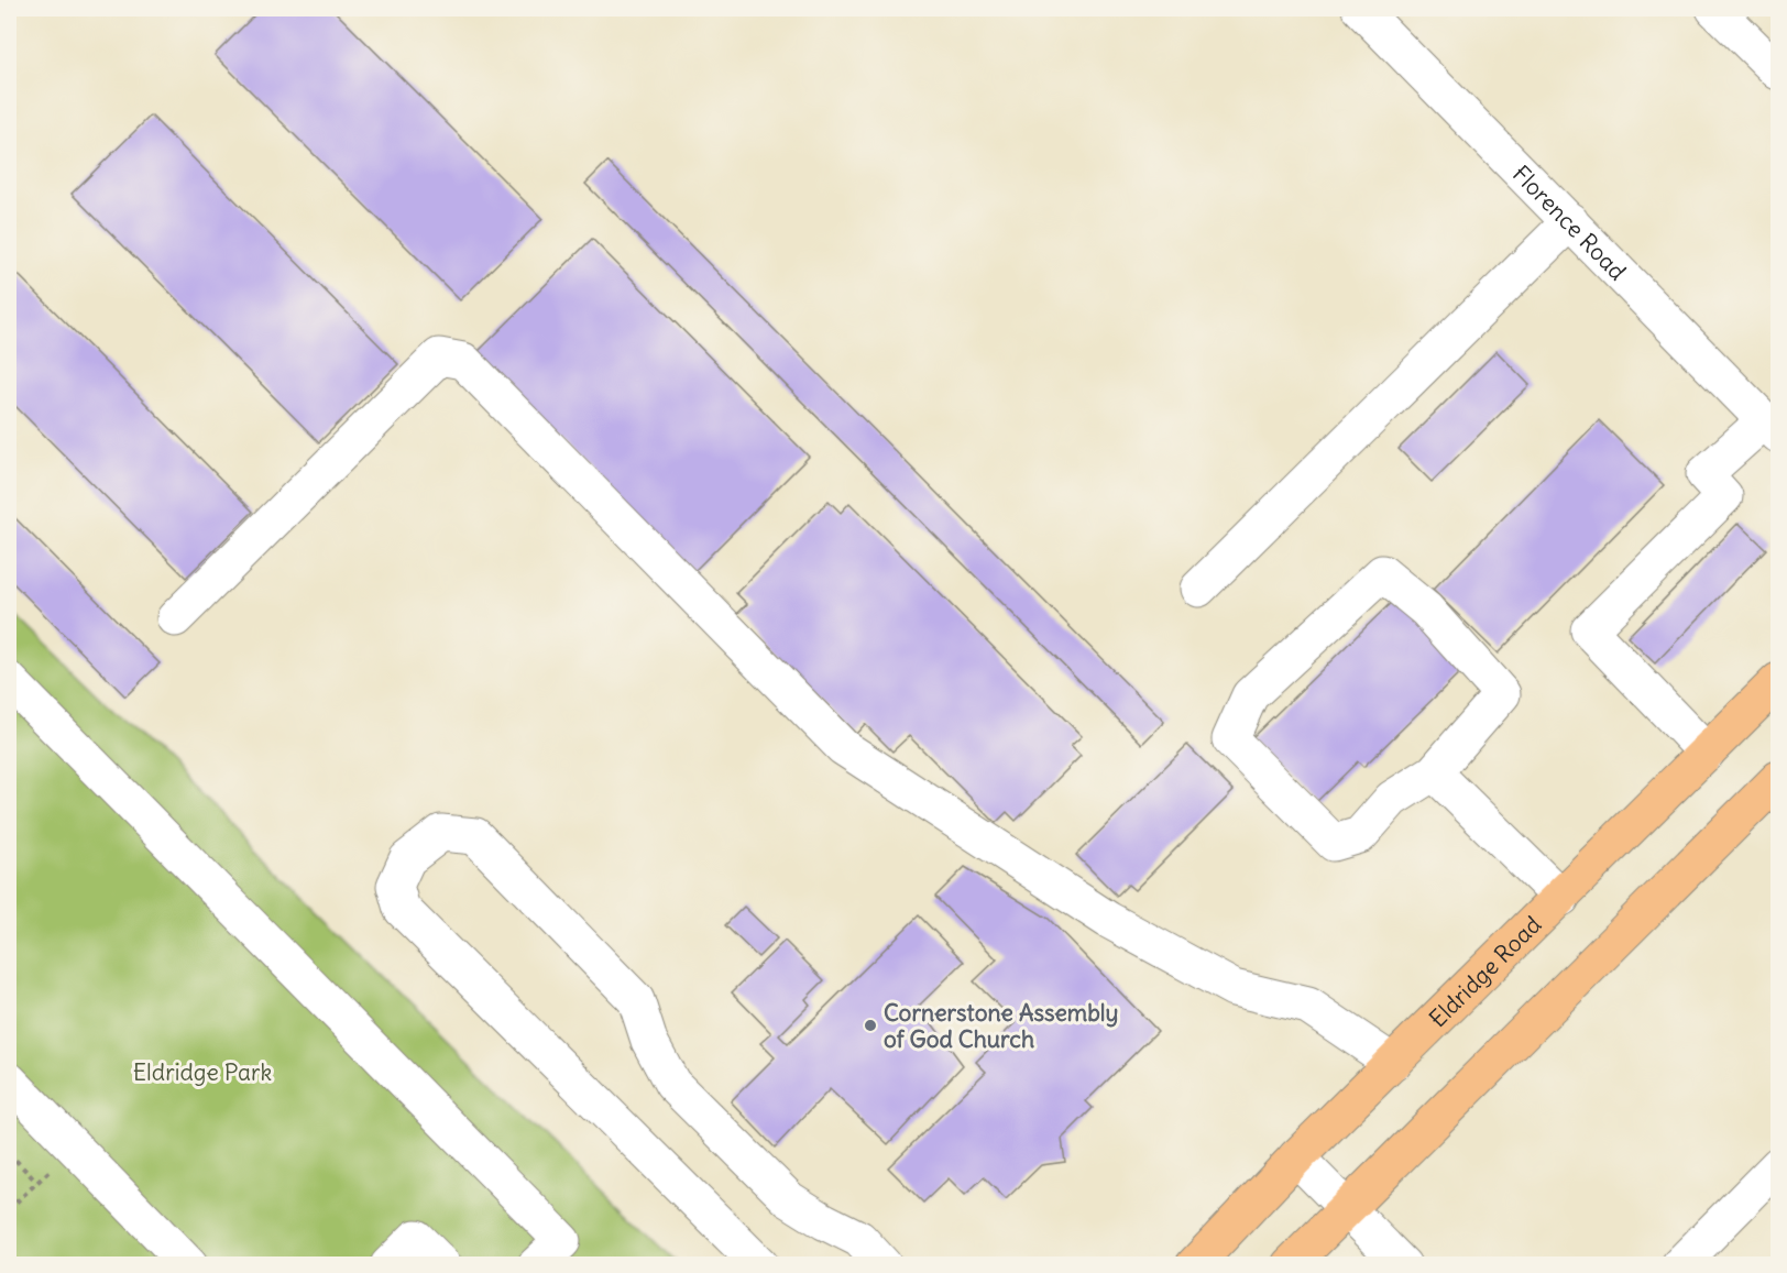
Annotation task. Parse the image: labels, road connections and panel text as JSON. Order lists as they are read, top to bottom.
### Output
{
  "streets": {
    "main road": ["Eldridge Road"],
    "street": ["Florence Road"]
  },
  "parks": ["Eldridge Park"],
  "places": ["Cornerstone Assembly of God Church"]
}
